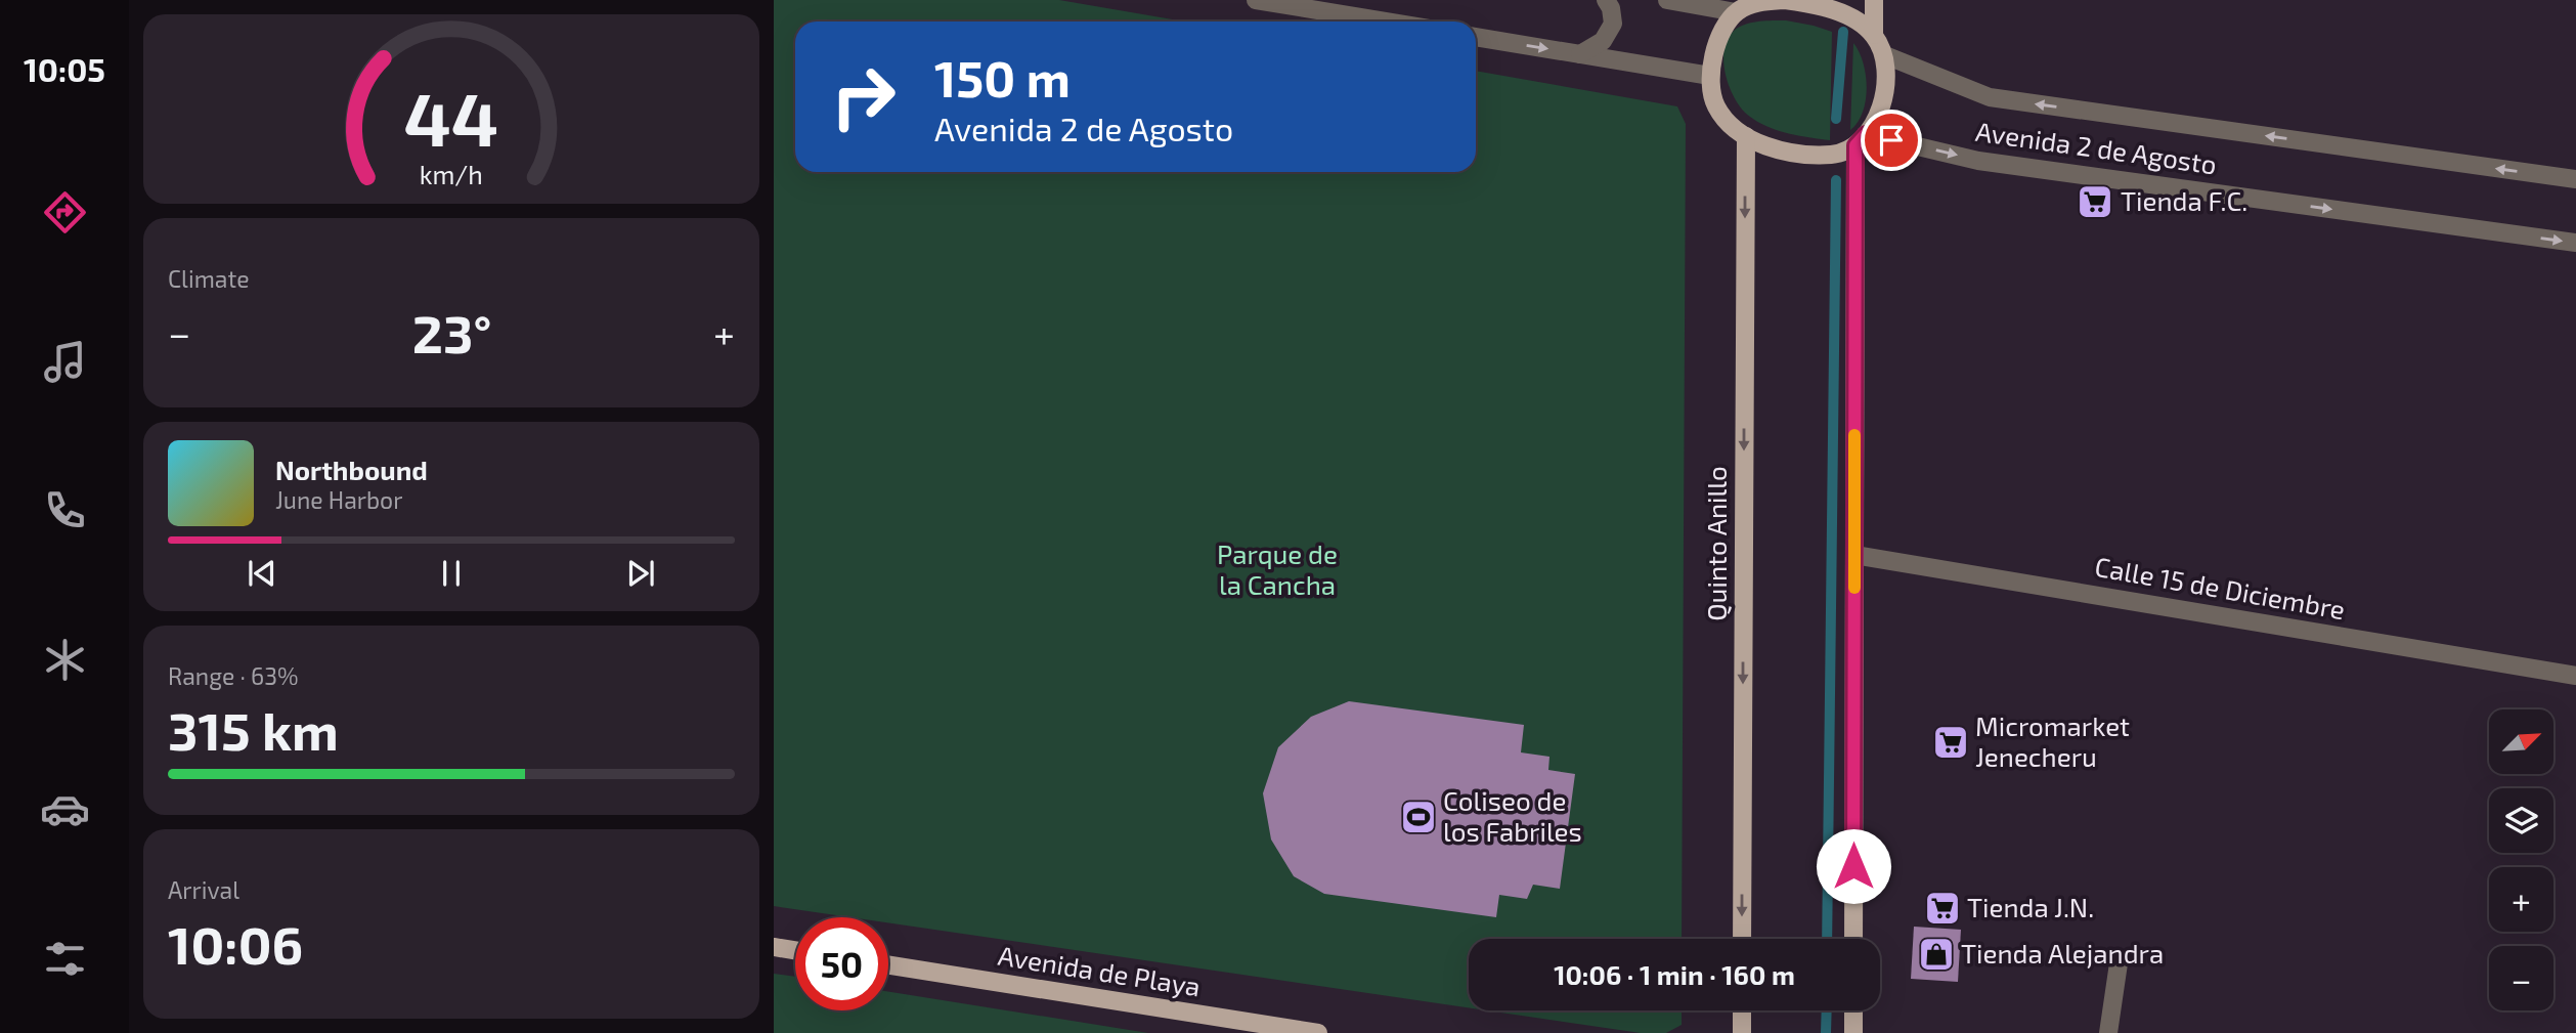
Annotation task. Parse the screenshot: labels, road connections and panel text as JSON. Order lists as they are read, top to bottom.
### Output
{
  "streets": {
    "main road": ["Quinto Anillo", "Avenida de Playa"],
    "street": ["Avenida 2 de Agosto", "Calle 15 de Diciembre"]
  },
  "crossings": [
    ["Avenida 2 de Agosto", "Quinto Anillo"]
  ],
  "parks": ["Parque de la Cancha"],
  "places": {
    "supermarket": ["Tienda F.C.", "Micromarket Jenecheru", "Tienda J.N."],
    "sports": ["Coliseo de los Fabriles"],
    "shop": ["Tienda Alejandra"]
  },
  "north": "top right",
  "page": {
    "tabs": "10:05",
    "turn": ["150 m", "Avenida 2 de Agosto"],
    "tile": [
      "Climate",
      ["Range · 63%", "315 km"],
      ["Arrival", "10:06"]
    ],
    "heat": ["−", "23°", "+"],
    "song": ["Northbound", "June Harbor"],
    "map_buttons": ["+", "−"],
    "limit": "50",
    "trip": "10:06 · 1 min · 160 m",
    "gauge": ["44", "km/h"]
  }
}
